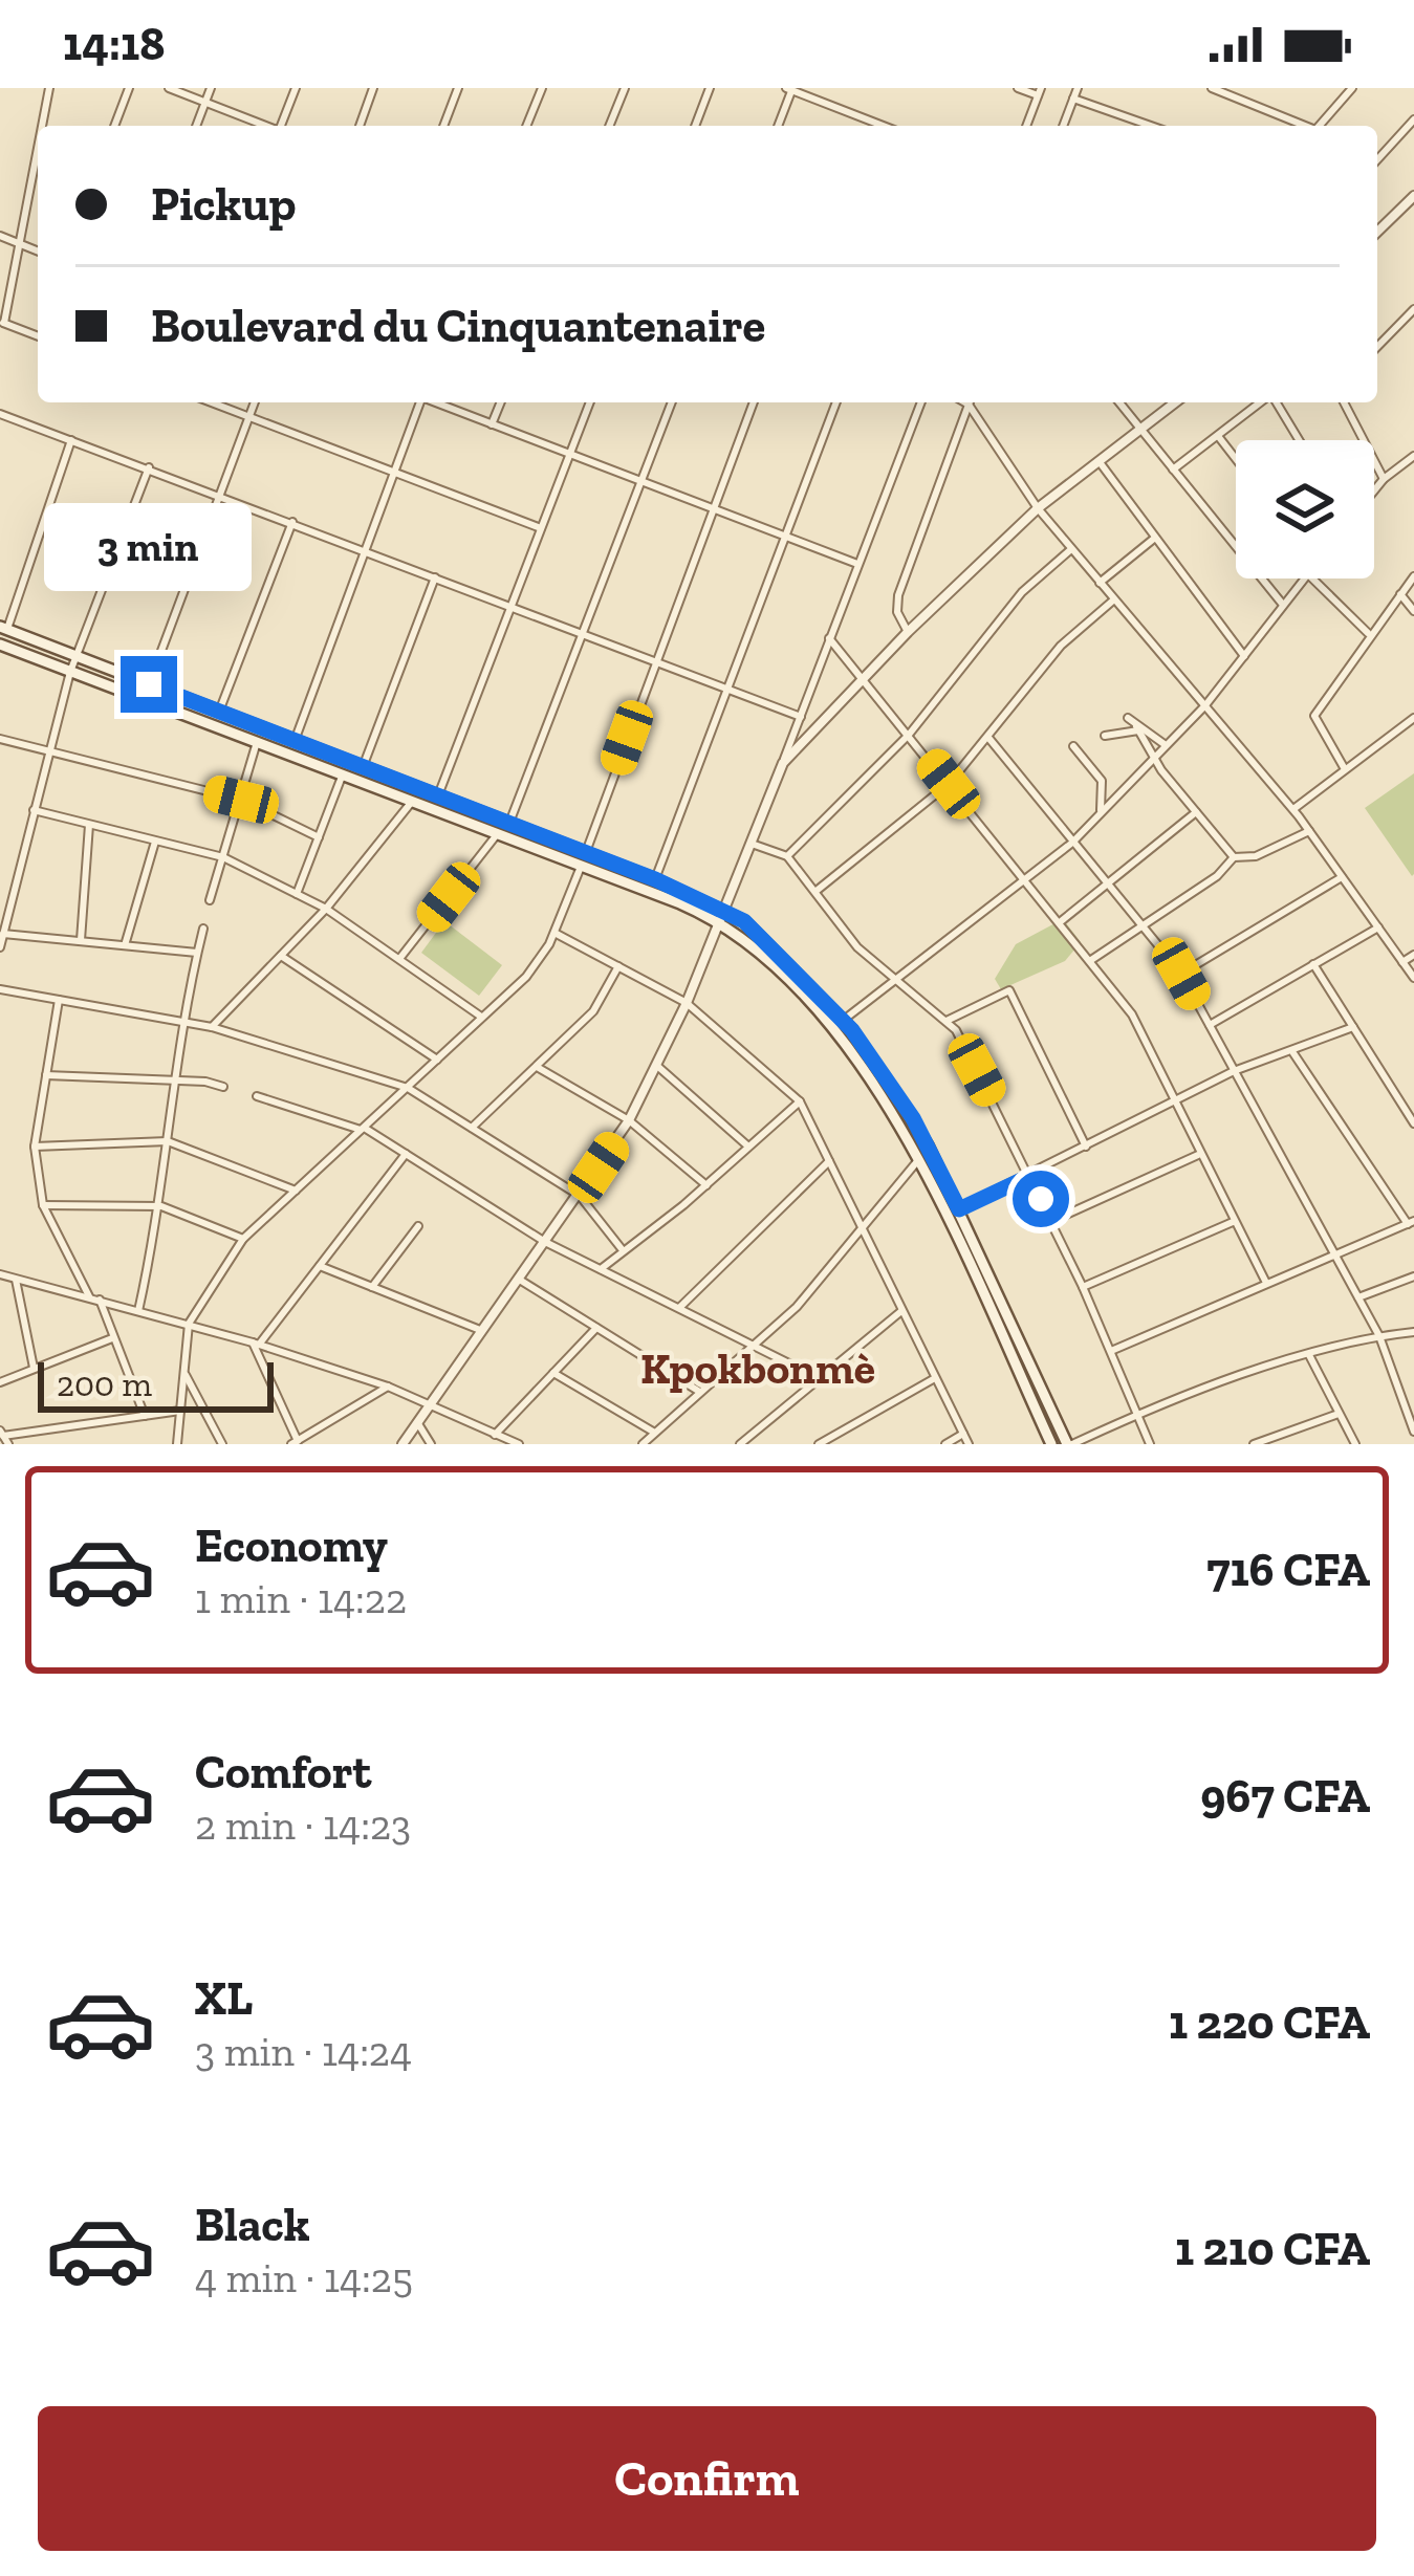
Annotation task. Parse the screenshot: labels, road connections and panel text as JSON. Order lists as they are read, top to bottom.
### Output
{
  "districts": ["Kpokbonmè"],
  "scale_bar": "200 m",
  "page": {
    "status": "14:18",
    "banner": ["Pickup", "Boulevard du Cinquantenaire"],
    "bubble": "3 min",
    "scale": "200 m",
    "list": [
      {
        "name": "Economy",
        "note": "1 min · 14:22",
        "value": "716 CFA"
      },
      {
        "name": "Comfort",
        "note": "2 min · 14:23",
        "value": "967 CFA"
      },
      {
        "name": "XL",
        "note": "3 min · 14:24",
        "value": "1 220 CFA"
      },
      {
        "name": "Black",
        "note": "4 min · 14:25",
        "value": "1 210 CFA"
      }
    ],
    "buttons": "Confirm"
  }
}
